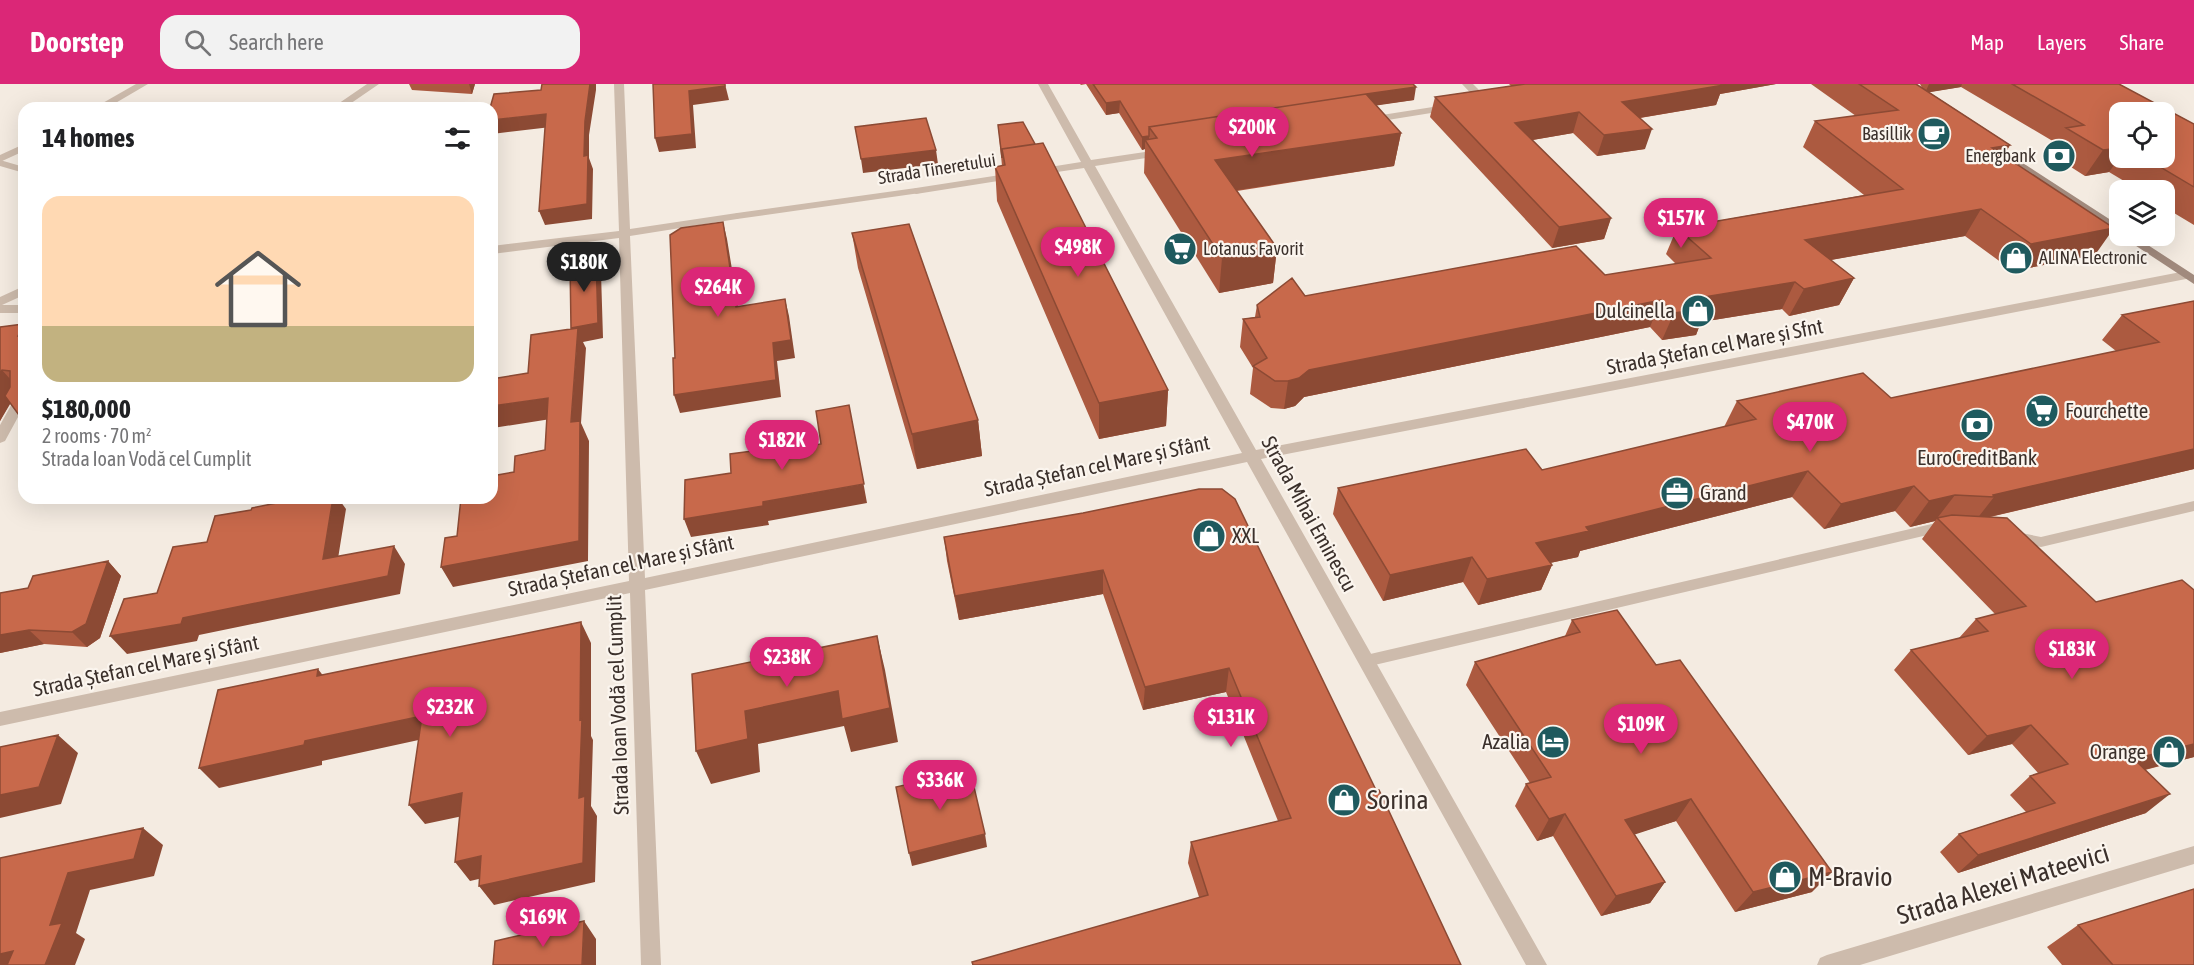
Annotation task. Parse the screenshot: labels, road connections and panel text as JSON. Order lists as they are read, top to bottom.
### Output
{
  "streets": {
    "street": [
      "Strada Tineretului",
      "Strada Ștefan cel Mare și Sfnt",
      "Strada Ștefan cel Mare și Sfânt",
      "Strada Mihai Eminescu",
      "Strada Ioan Vodă cel Cumplit",
      "Strada Alexei Mateevici"
    ]
  },
  "crossings": [
    ["Strada Tineretului", "Strada Mihai Eminescu"],
    ["Strada Tineretului", "Strada Ioan Vodă cel Cumplit"],
    ["Strada Ștefan cel Mare și Sfnt", "Strada Ștefan cel Mare și Sfânt"],
    ["Strada Ștefan cel Mare și Sfnt", "Strada Mihai Eminescu"],
    ["Strada Ștefan cel Mare și Sfânt", "Strada Mihai Eminescu"],
    ["Strada Ștefan cel Mare și Sfânt", "Strada Ioan Vodă cel Cumplit"]
  ],
  "places": {
    "cafe": ["Basillik"],
    "bank": ["Energbank", "EuroCreditBank"],
    "supermarket": ["Lotanus Favorit", "Fourchette"],
    "shop": [
      "ALINA Electronic",
      "Dulcinella",
      "XXL",
      "Orange",
      "Sorina",
      "M-Bravio"
    ],
    "office": ["Grand"],
    "hotel": ["Azalia"]
  },
  "page": {
    "header": "Doorstep",
    "search": "Search here",
    "nav": ["Map", "Layers", "Share"],
    "heading": "14 homes",
    "price": [
      "$200K",
      "$157K",
      "$498K",
      "$180K",
      "$264K",
      "$470K",
      "$182K",
      "$183K",
      "$238K",
      "$232K",
      "$131K",
      "$109K",
      "$336K",
      "$169K"
    ],
    "list": [
      {
        "name": "$180,000",
        "note": "2 rooms · 70 m² · Strada Ioan Vodă cel Cumplit"
      }
    ]
  }
}
